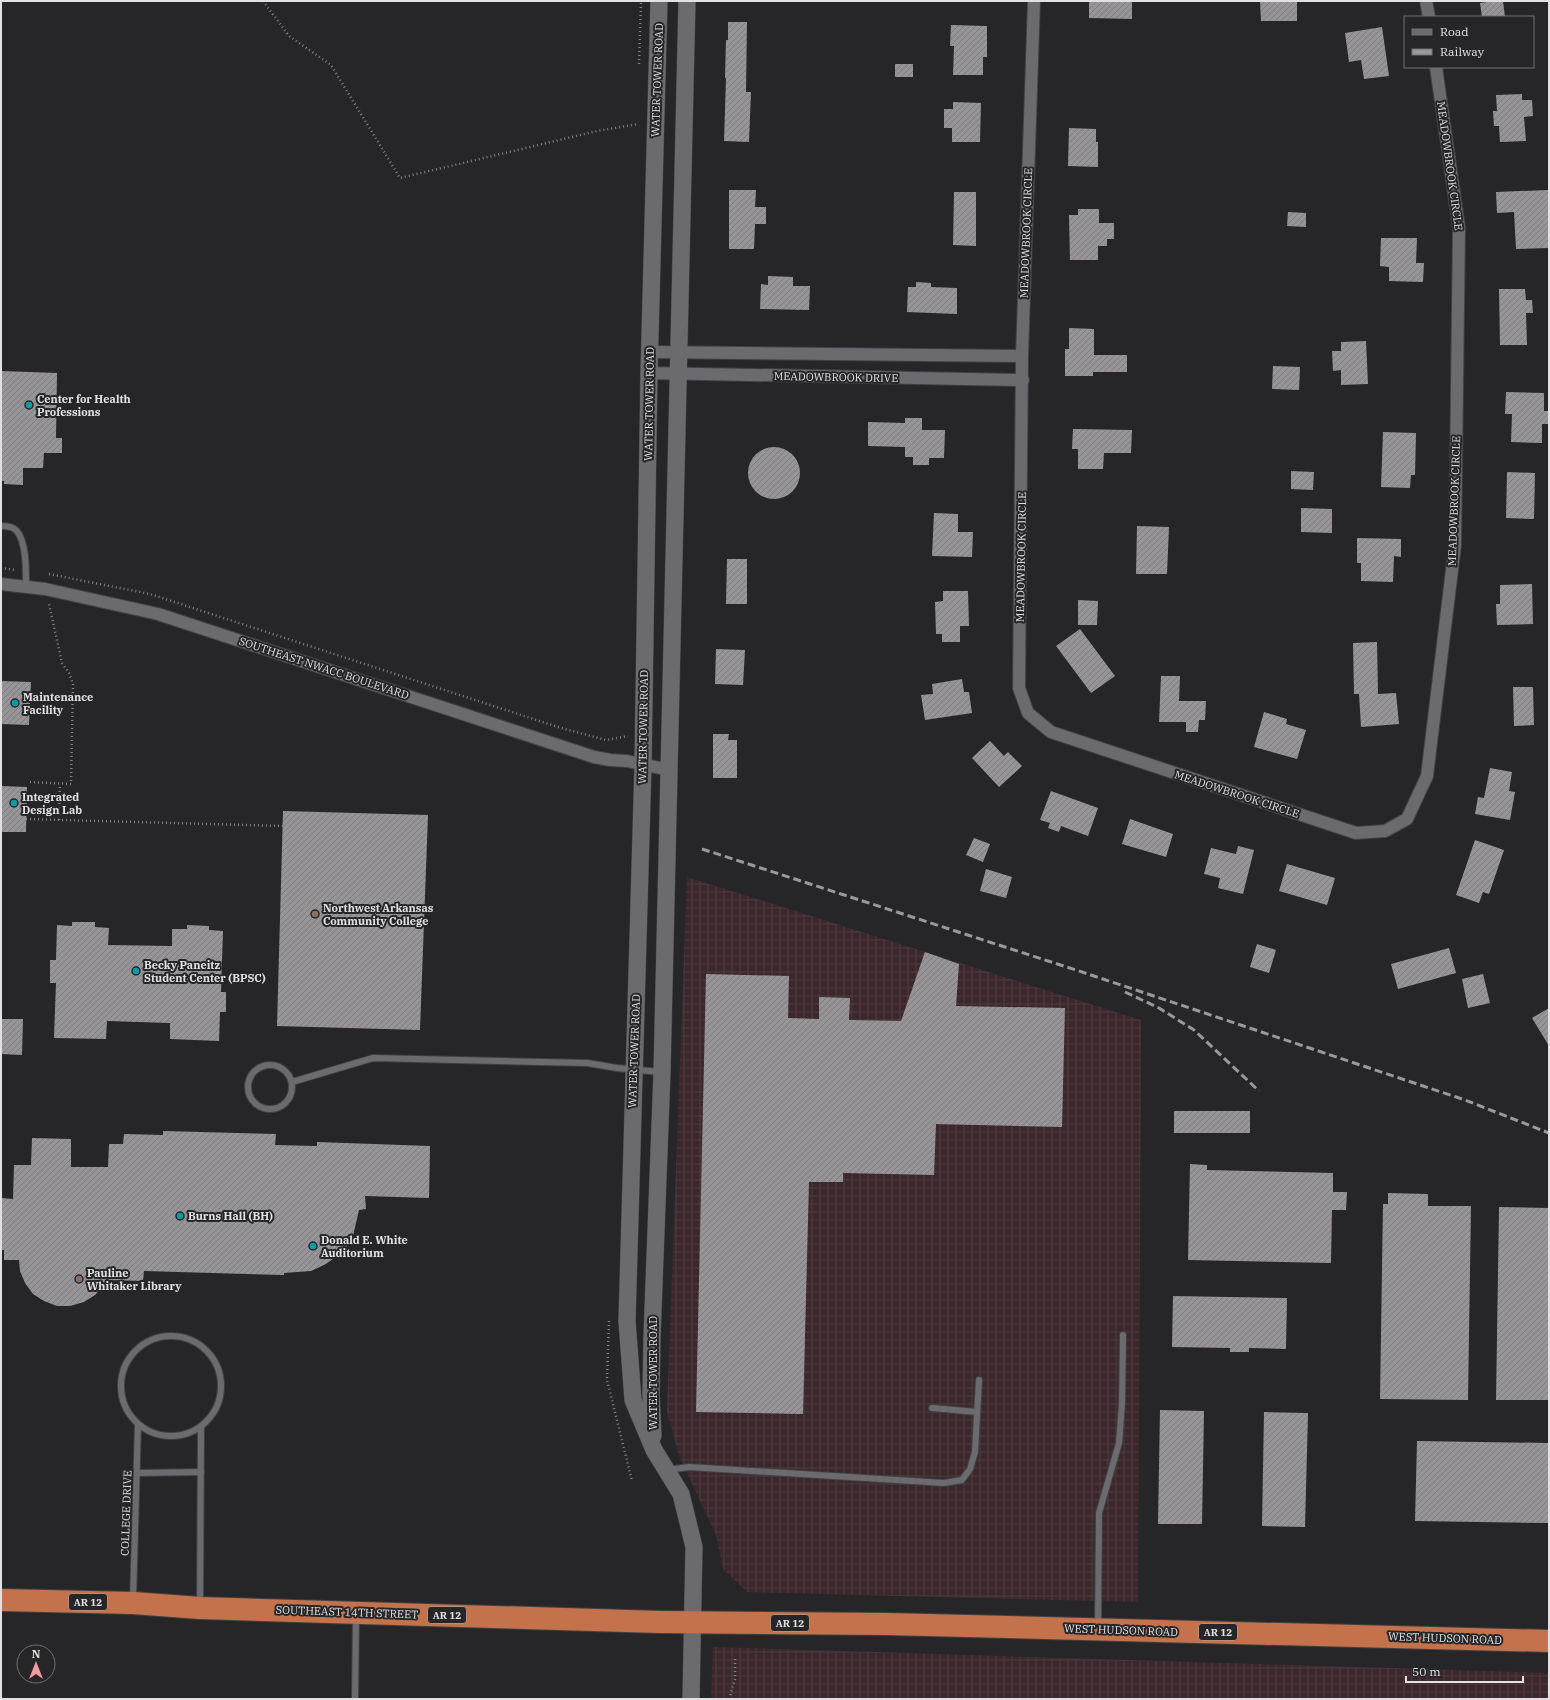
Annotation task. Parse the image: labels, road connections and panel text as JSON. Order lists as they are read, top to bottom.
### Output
{
  "streets": {
    "highway": ["AR 12", "SOUTHEAST 14TH STREET", "WEST HUDSON ROAD"],
    "street": [
      "WATER TOWER ROAD",
      "MEADOWBROOK CIRCLE",
      "MEADOWBROOK DRIVE",
      "SOUTHEAST NWACC BOULEVARD"
    ],
    "lane": ["COLLEGE DRIVE"]
  },
  "crossings": [
    ["WATER TOWER ROAD", "MEADOWBROOK DRIVE"],
    ["WATER TOWER ROAD", "SOUTHEAST NWACC BOULEVARD"],
    ["WATER TOWER ROAD", "SOUTHEAST 14TH STREET"],
    ["WATER TOWER ROAD", "WEST HUDSON ROAD"],
    ["MEADOWBROOK CIRCLE", "MEADOWBROOK DRIVE"],
    ["COLLEGE DRIVE", "SOUTHEAST 14TH STREET"],
    ["SOUTHEAST 14TH STREET", "WEST HUDSON ROAD"]
  ],
  "places": [
    "Center for Health Professions",
    "Maintenance Facility",
    "Integrated Design Lab",
    "Northwest Arkansas Community College",
    "Becky Paneitz Student Center (BPSC)",
    "Burns Hall (BH)",
    "Donald E. White Auditorium",
    "Pauline Whitaker Library"
  ],
  "legend": ["Road", "Railway"],
  "scale_bar": "50 m",
  "north": "top"
}
